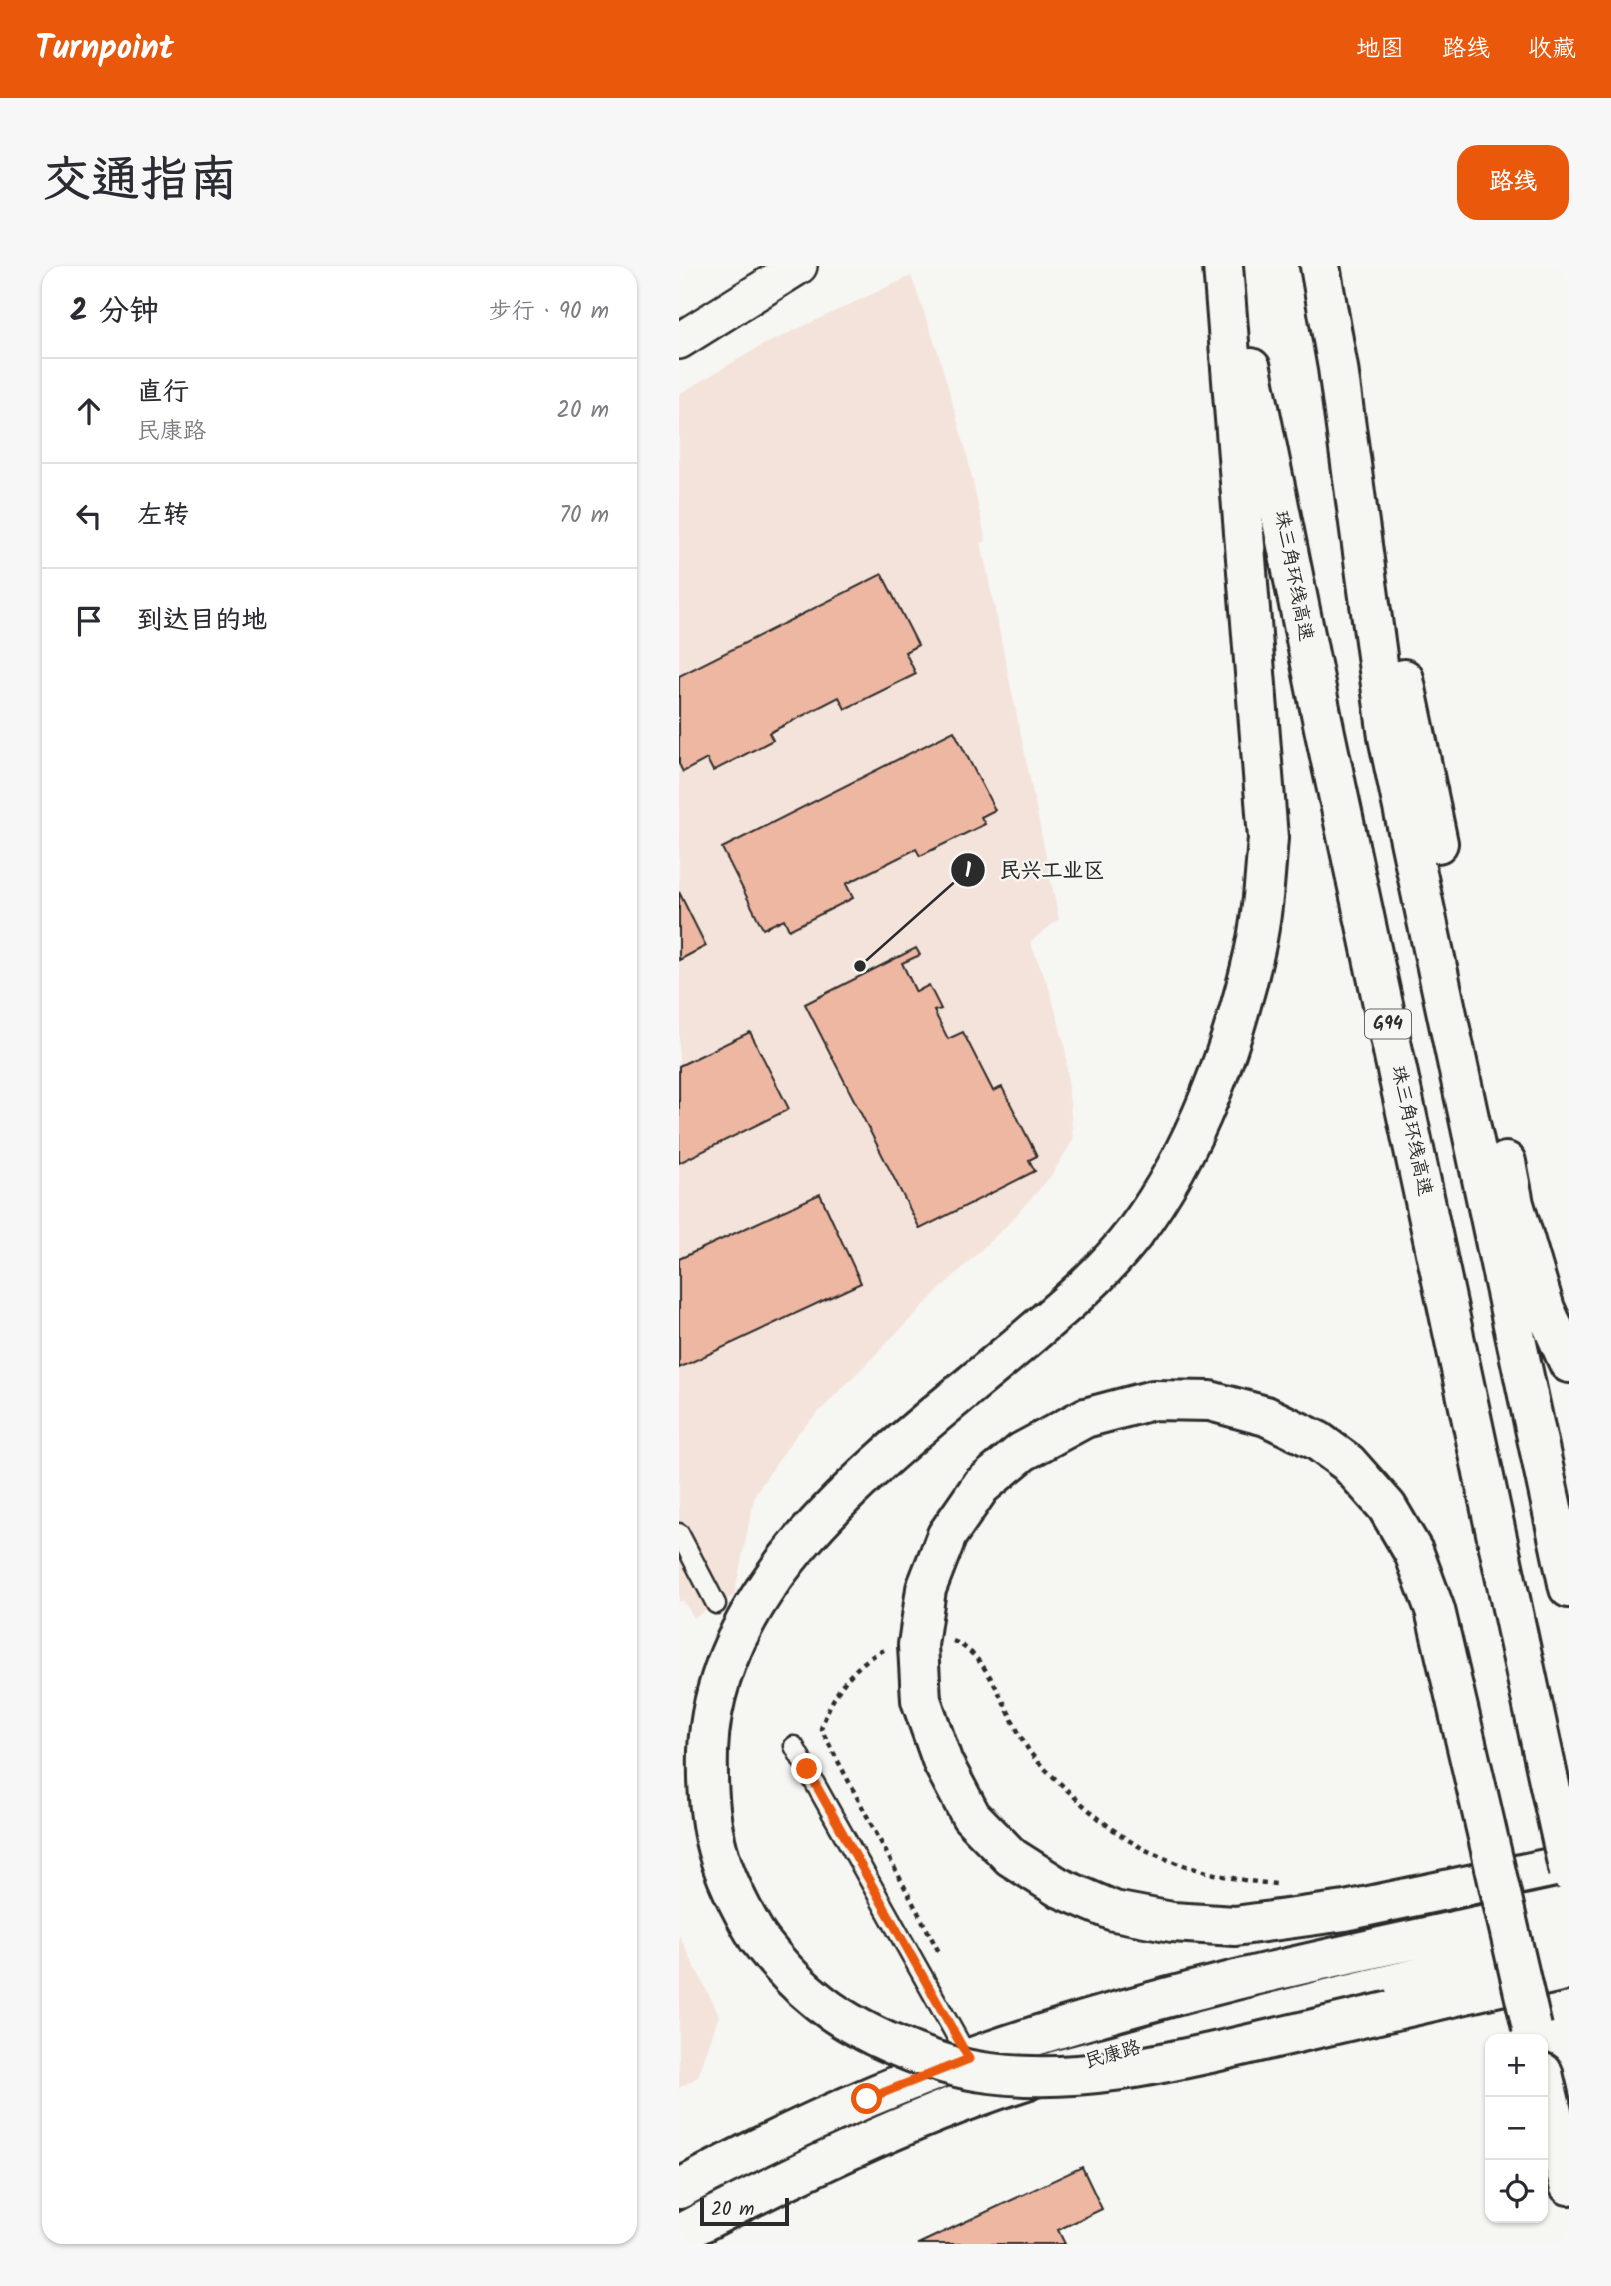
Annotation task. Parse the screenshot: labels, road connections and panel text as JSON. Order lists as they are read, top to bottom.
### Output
{
  "streets": {
    "main road": ["珠三角环线高速", "G94", "民康路"]
  },
  "places": ["民兴工业区"],
  "scale_bar": "20 m",
  "page": {
    "header": "Turnpoint",
    "nav": ["地图", "路线", "收藏"],
    "title": "交通指南",
    "buttons": "路线",
    "heading": ["2 分钟", "步行 · 90 m"],
    "list": [
      ["直行", "民康路", "20 m"],
      ["左转", "70 m"],
      "到达目的地"
    ],
    "map_buttons": ["+", "−"],
    "scale": "20 m"
  }
}
